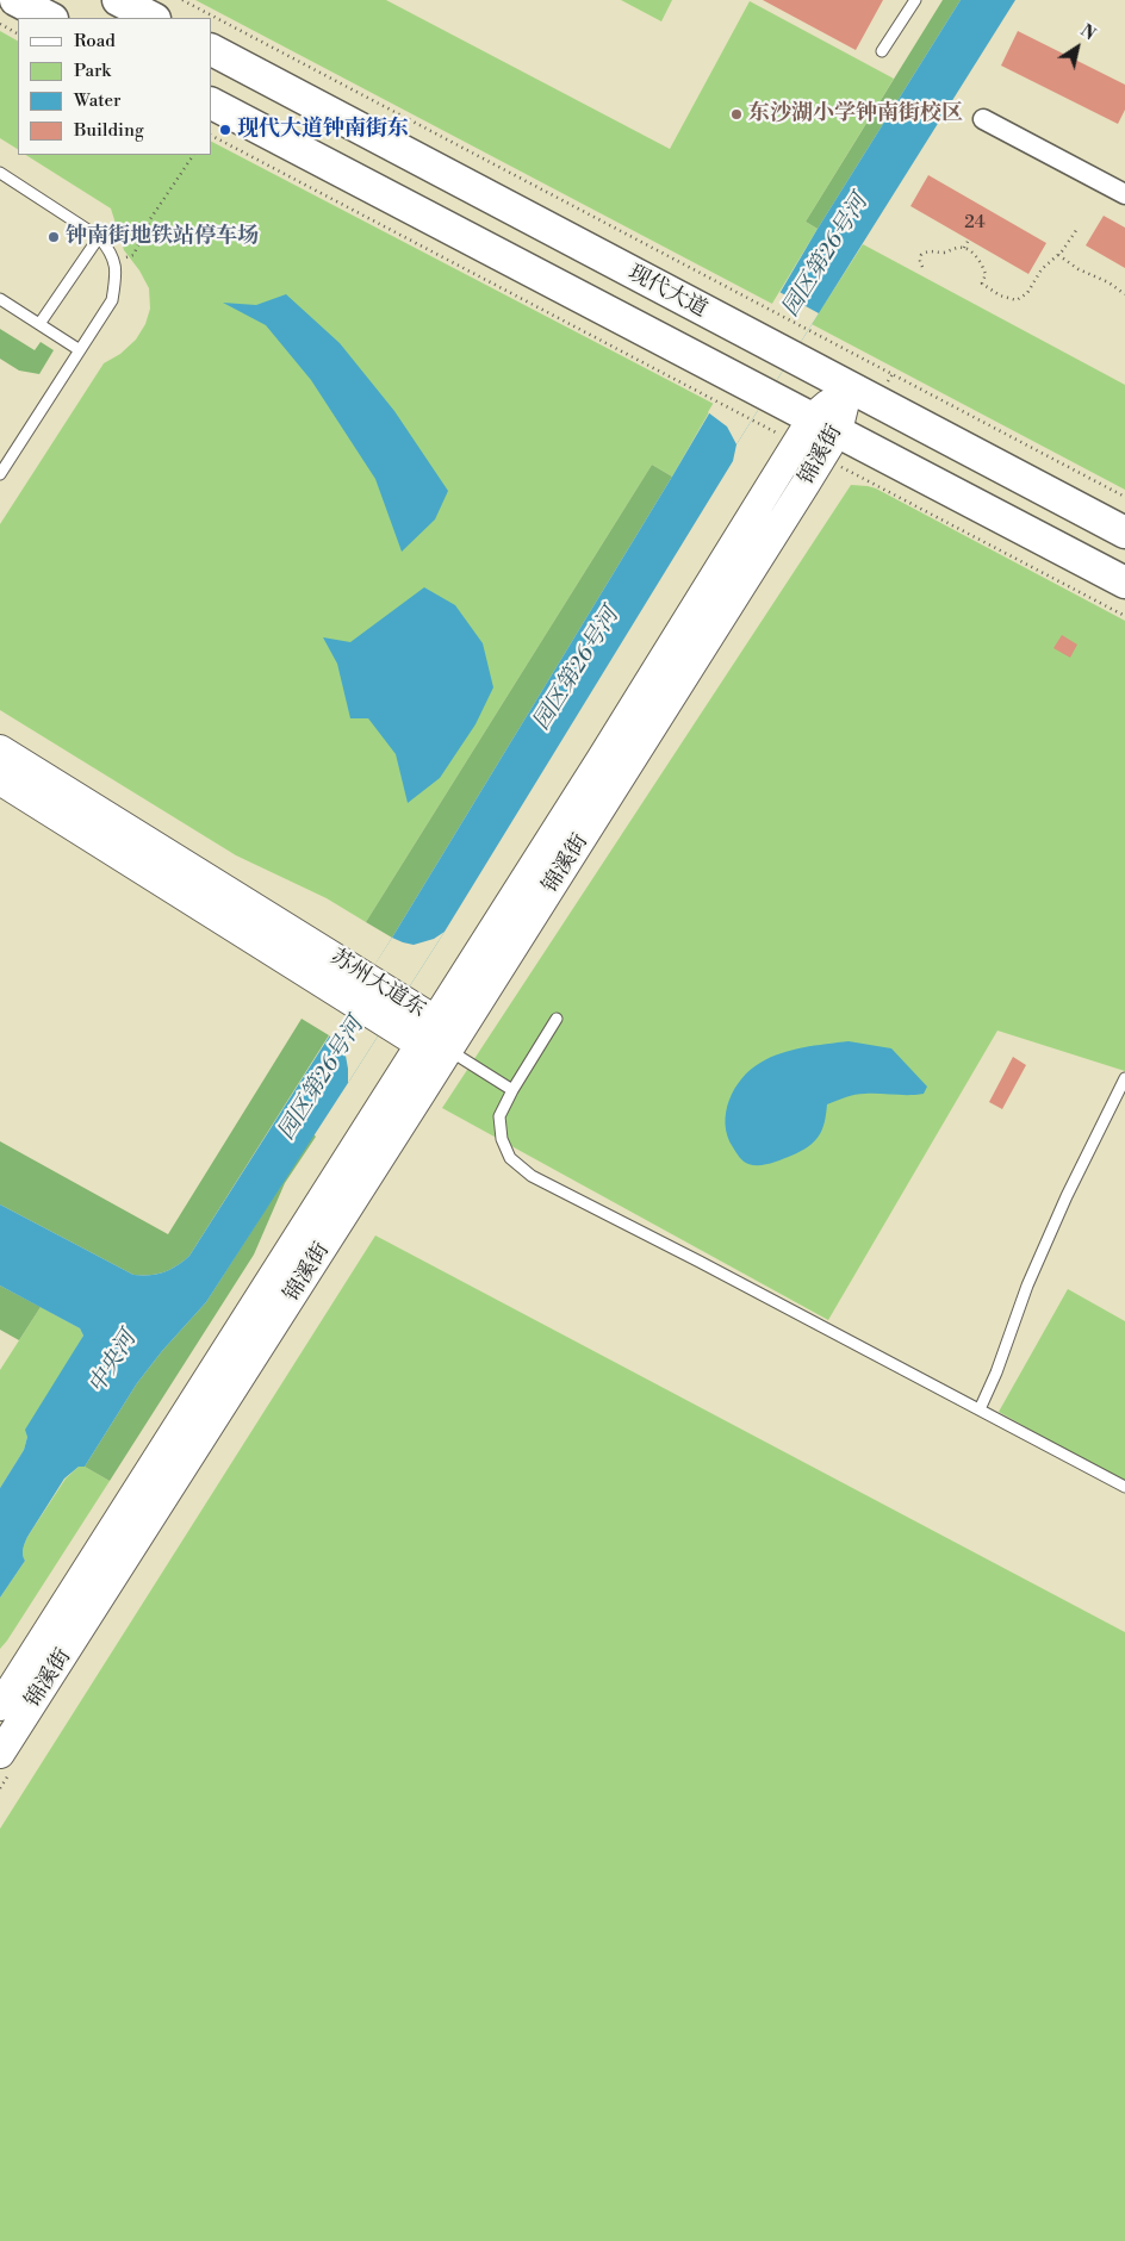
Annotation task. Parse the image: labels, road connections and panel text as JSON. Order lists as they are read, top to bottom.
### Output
{
  "streets": {
    "main road": ["现代大道", "锦溪街", "苏州大道东"]
  },
  "crossings": [
    ["现代大道", "锦溪街"],
    ["锦溪街", "苏州大道东"]
  ],
  "water": ["园区第26号河", "中央河"],
  "places": ["东沙湖小学钟南街校区", "现代大道钟南街东", "钟南街地铁站停车场"],
  "house_numbers": ["24"],
  "legend": [
    "Road",
    "Park",
    "Water",
    "Building"
  ],
  "north": "top right"
}
